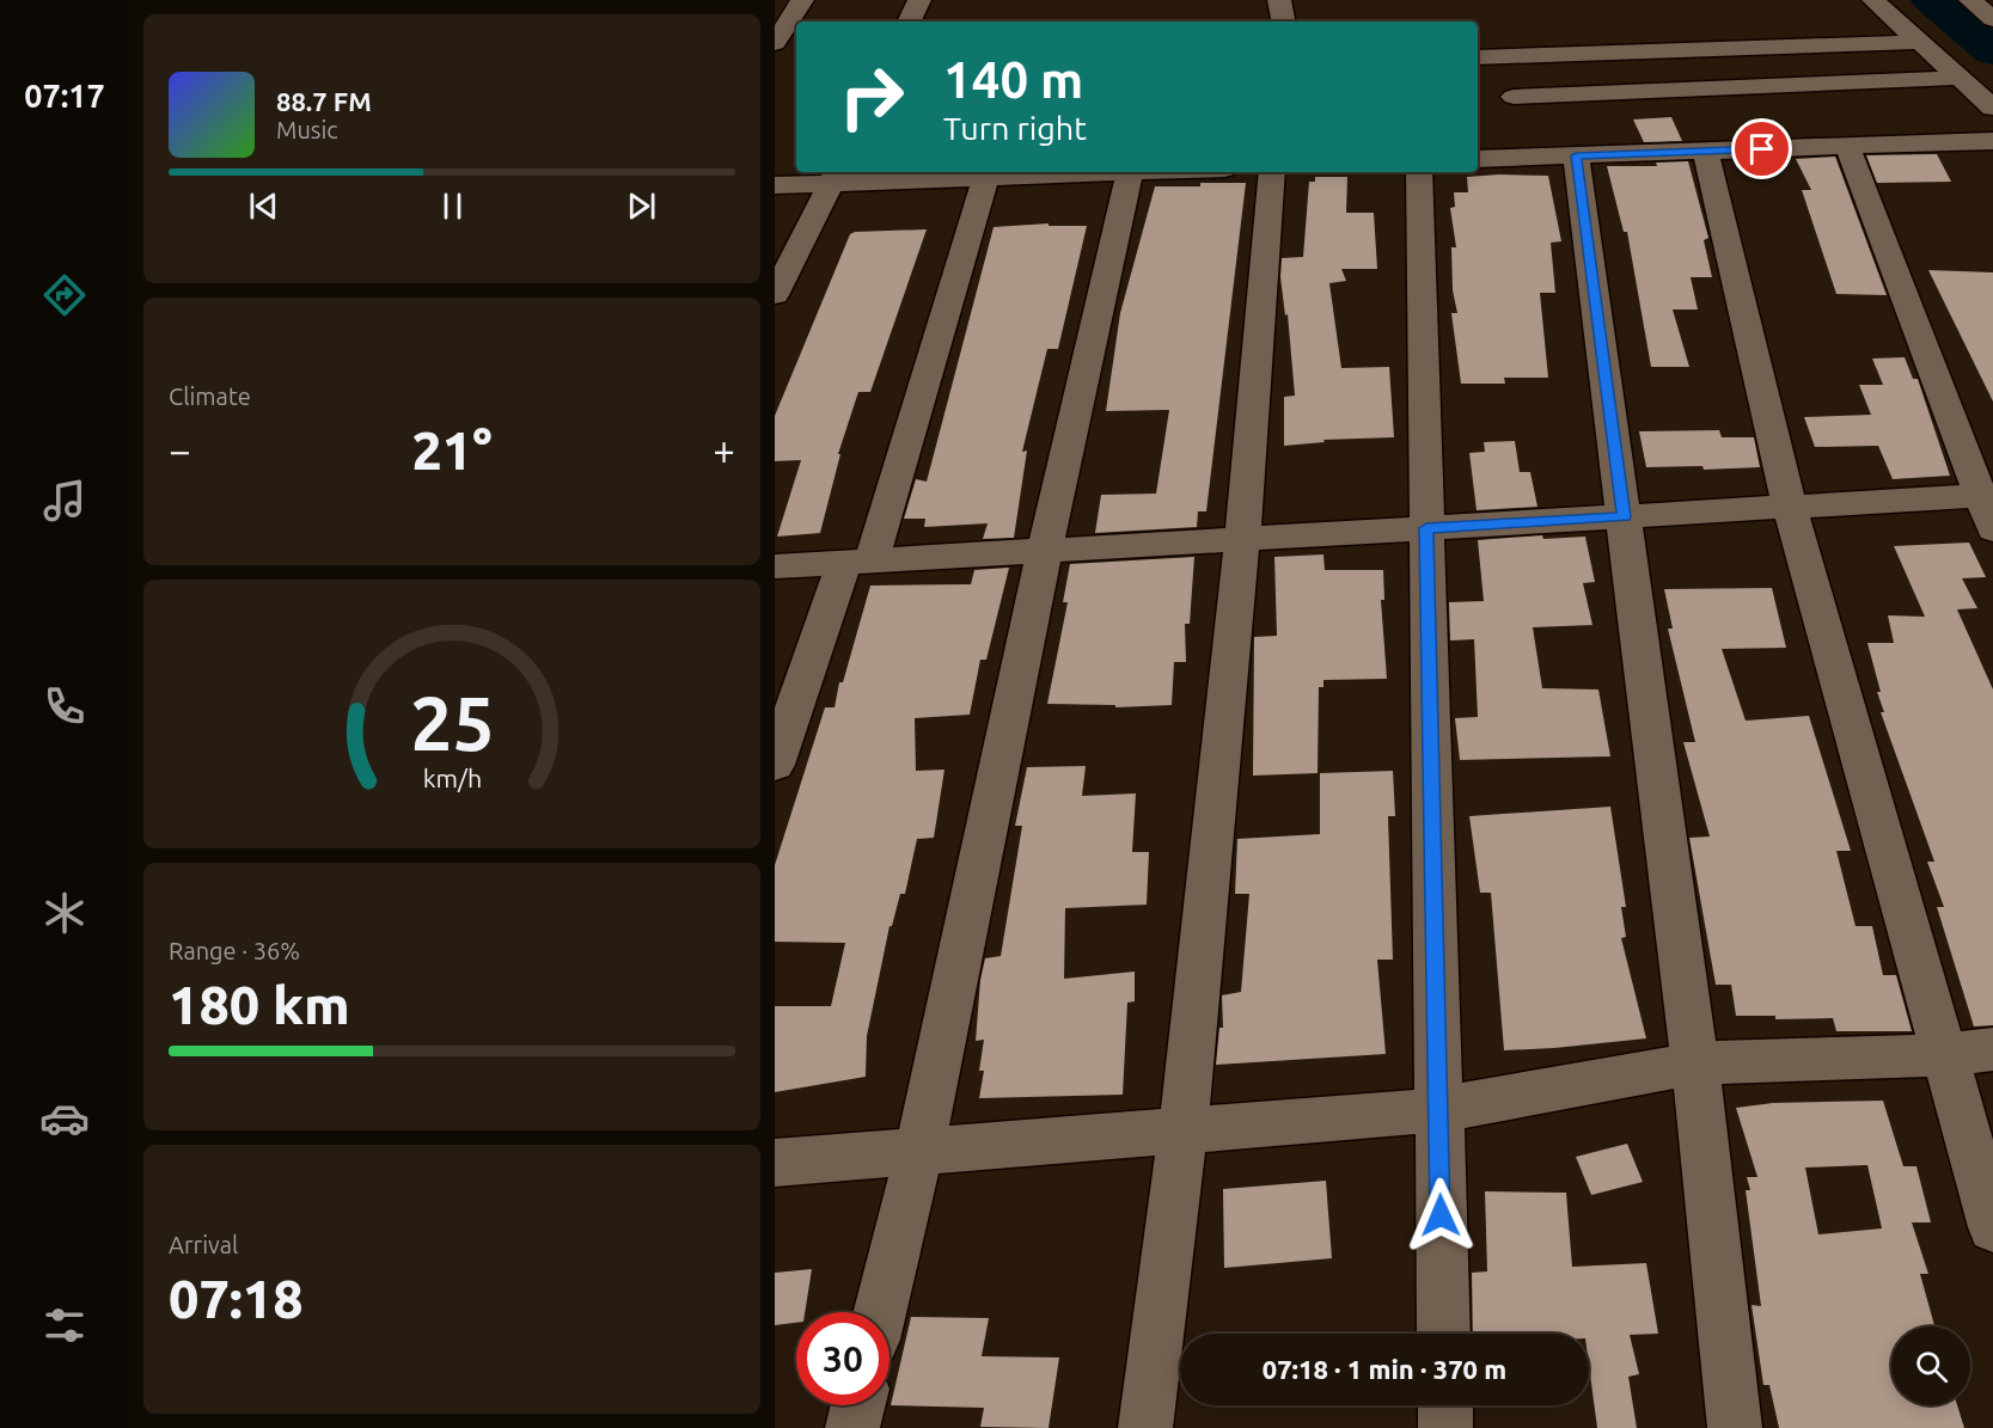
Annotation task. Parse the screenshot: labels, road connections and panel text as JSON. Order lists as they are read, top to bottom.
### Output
{
  "page": {
    "tabs": "07:17",
    "turn": ["140 m", "Turn right"],
    "song": ["88.7 FM", "Music"],
    "tile": [
      "Climate",
      ["Range · 36%", "180 km"],
      ["Arrival", "07:18"]
    ],
    "heat": ["−", "21°", "+"],
    "limit": "30",
    "trip": "07:18 · 1 min · 370 m",
    "gauge": ["25", "km/h"]
  }
}
